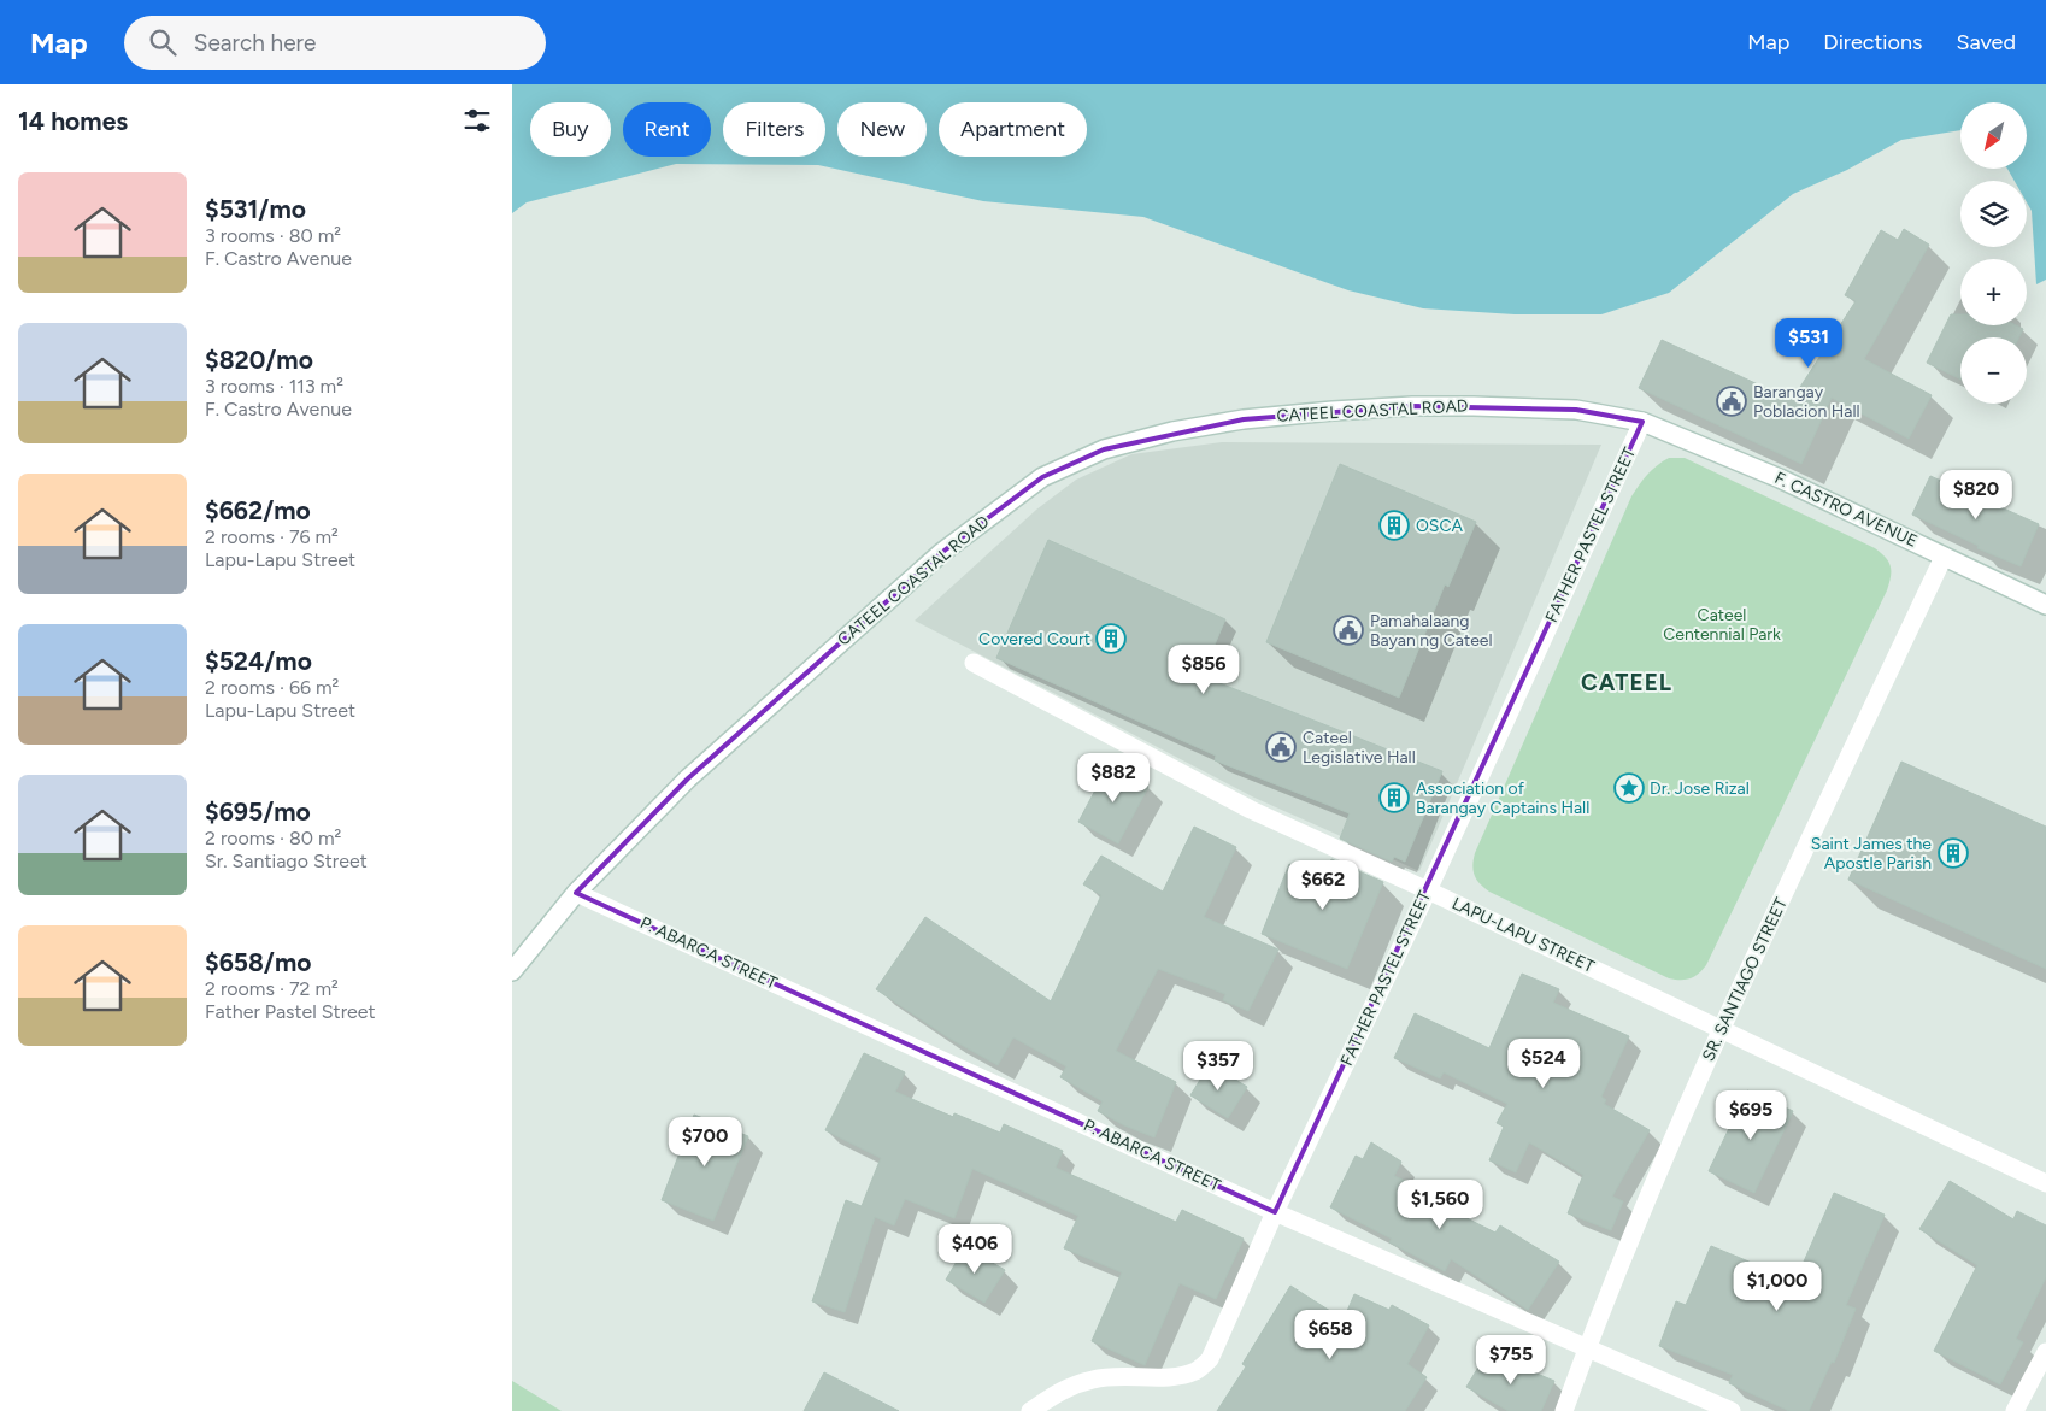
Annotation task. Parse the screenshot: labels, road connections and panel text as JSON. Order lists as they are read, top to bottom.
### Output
{
  "streets": {
    "street": [
      "CATEEL COASTAL ROAD",
      "F. CASTRO AVENUE",
      "FATHER PASTEL STREET",
      "LAPU-LAPU STREET",
      "P. ABARCA STREET",
      "SR. SANTIAGO STREET"
    ]
  },
  "crossings": [
    ["CATEEL COASTAL ROAD", "F. CASTRO AVENUE"],
    ["CATEEL COASTAL ROAD", "FATHER PASTEL STREET"],
    ["CATEEL COASTAL ROAD", "P. ABARCA STREET"],
    ["F. CASTRO AVENUE", "FATHER PASTEL STREET"],
    ["F. CASTRO AVENUE", "SR. SANTIAGO STREET"],
    ["FATHER PASTEL STREET", "LAPU-LAPU STREET"],
    ["FATHER PASTEL STREET", "P. ABARCA STREET"],
    ["LAPU-LAPU STREET", "SR. SANTIAGO STREET"],
    ["P. ABARCA STREET", "SR. SANTIAGO STREET"]
  ],
  "districts": ["CATEEL"],
  "parks": ["Cateel Centennial Park"],
  "places": {
    "public building": ["Barangay Poblacion Hall", "Pamahalaang Bayan ng Cateel", "Cateel Legislative Hall"],
    "building": [
      "OSCA",
      "Covered Court",
      "Association of Barangay Captains Hall",
      "Saint James the Apostle Parish"
    ],
    "place": ["Dr. Jose Rizal"]
  },
  "north": "bottom left",
  "page": {
    "header": "Map",
    "search": "Search here",
    "nav": ["Map", "Directions", "Saved"],
    "heading": "14 homes",
    "map_buttons": ["+", "−"],
    "chip": [
      "Buy",
      "Rent",
      "Filters",
      "New",
      "Apartment"
    ],
    "list": [
      {
        "name": "$531/mo",
        "note": "3 rooms · 80 m² · F. Castro Avenue"
      },
      {
        "name": "$820/mo",
        "note": "3 rooms · 113 m² · F. Castro Avenue"
      },
      {
        "name": "$662/mo",
        "note": "2 rooms · 76 m² · Lapu-Lapu Street"
      },
      {
        "name": "$524/mo",
        "note": "2 rooms · 66 m² · Lapu-Lapu Street"
      },
      {
        "name": "$695/mo",
        "note": "2 rooms · 80 m² · Sr. Santiago Street"
      },
      {
        "name": "$658/mo",
        "note": "2 rooms · 72 m² · Father Pastel Street"
      }
    ],
    "price": [
      "$531",
      "$820",
      "$856",
      "$882",
      "$662",
      "$524",
      "$357",
      "$695",
      "$700",
      "$1,560",
      "$406",
      "$1,000",
      "$658",
      "$755"
    ]
  }
}
